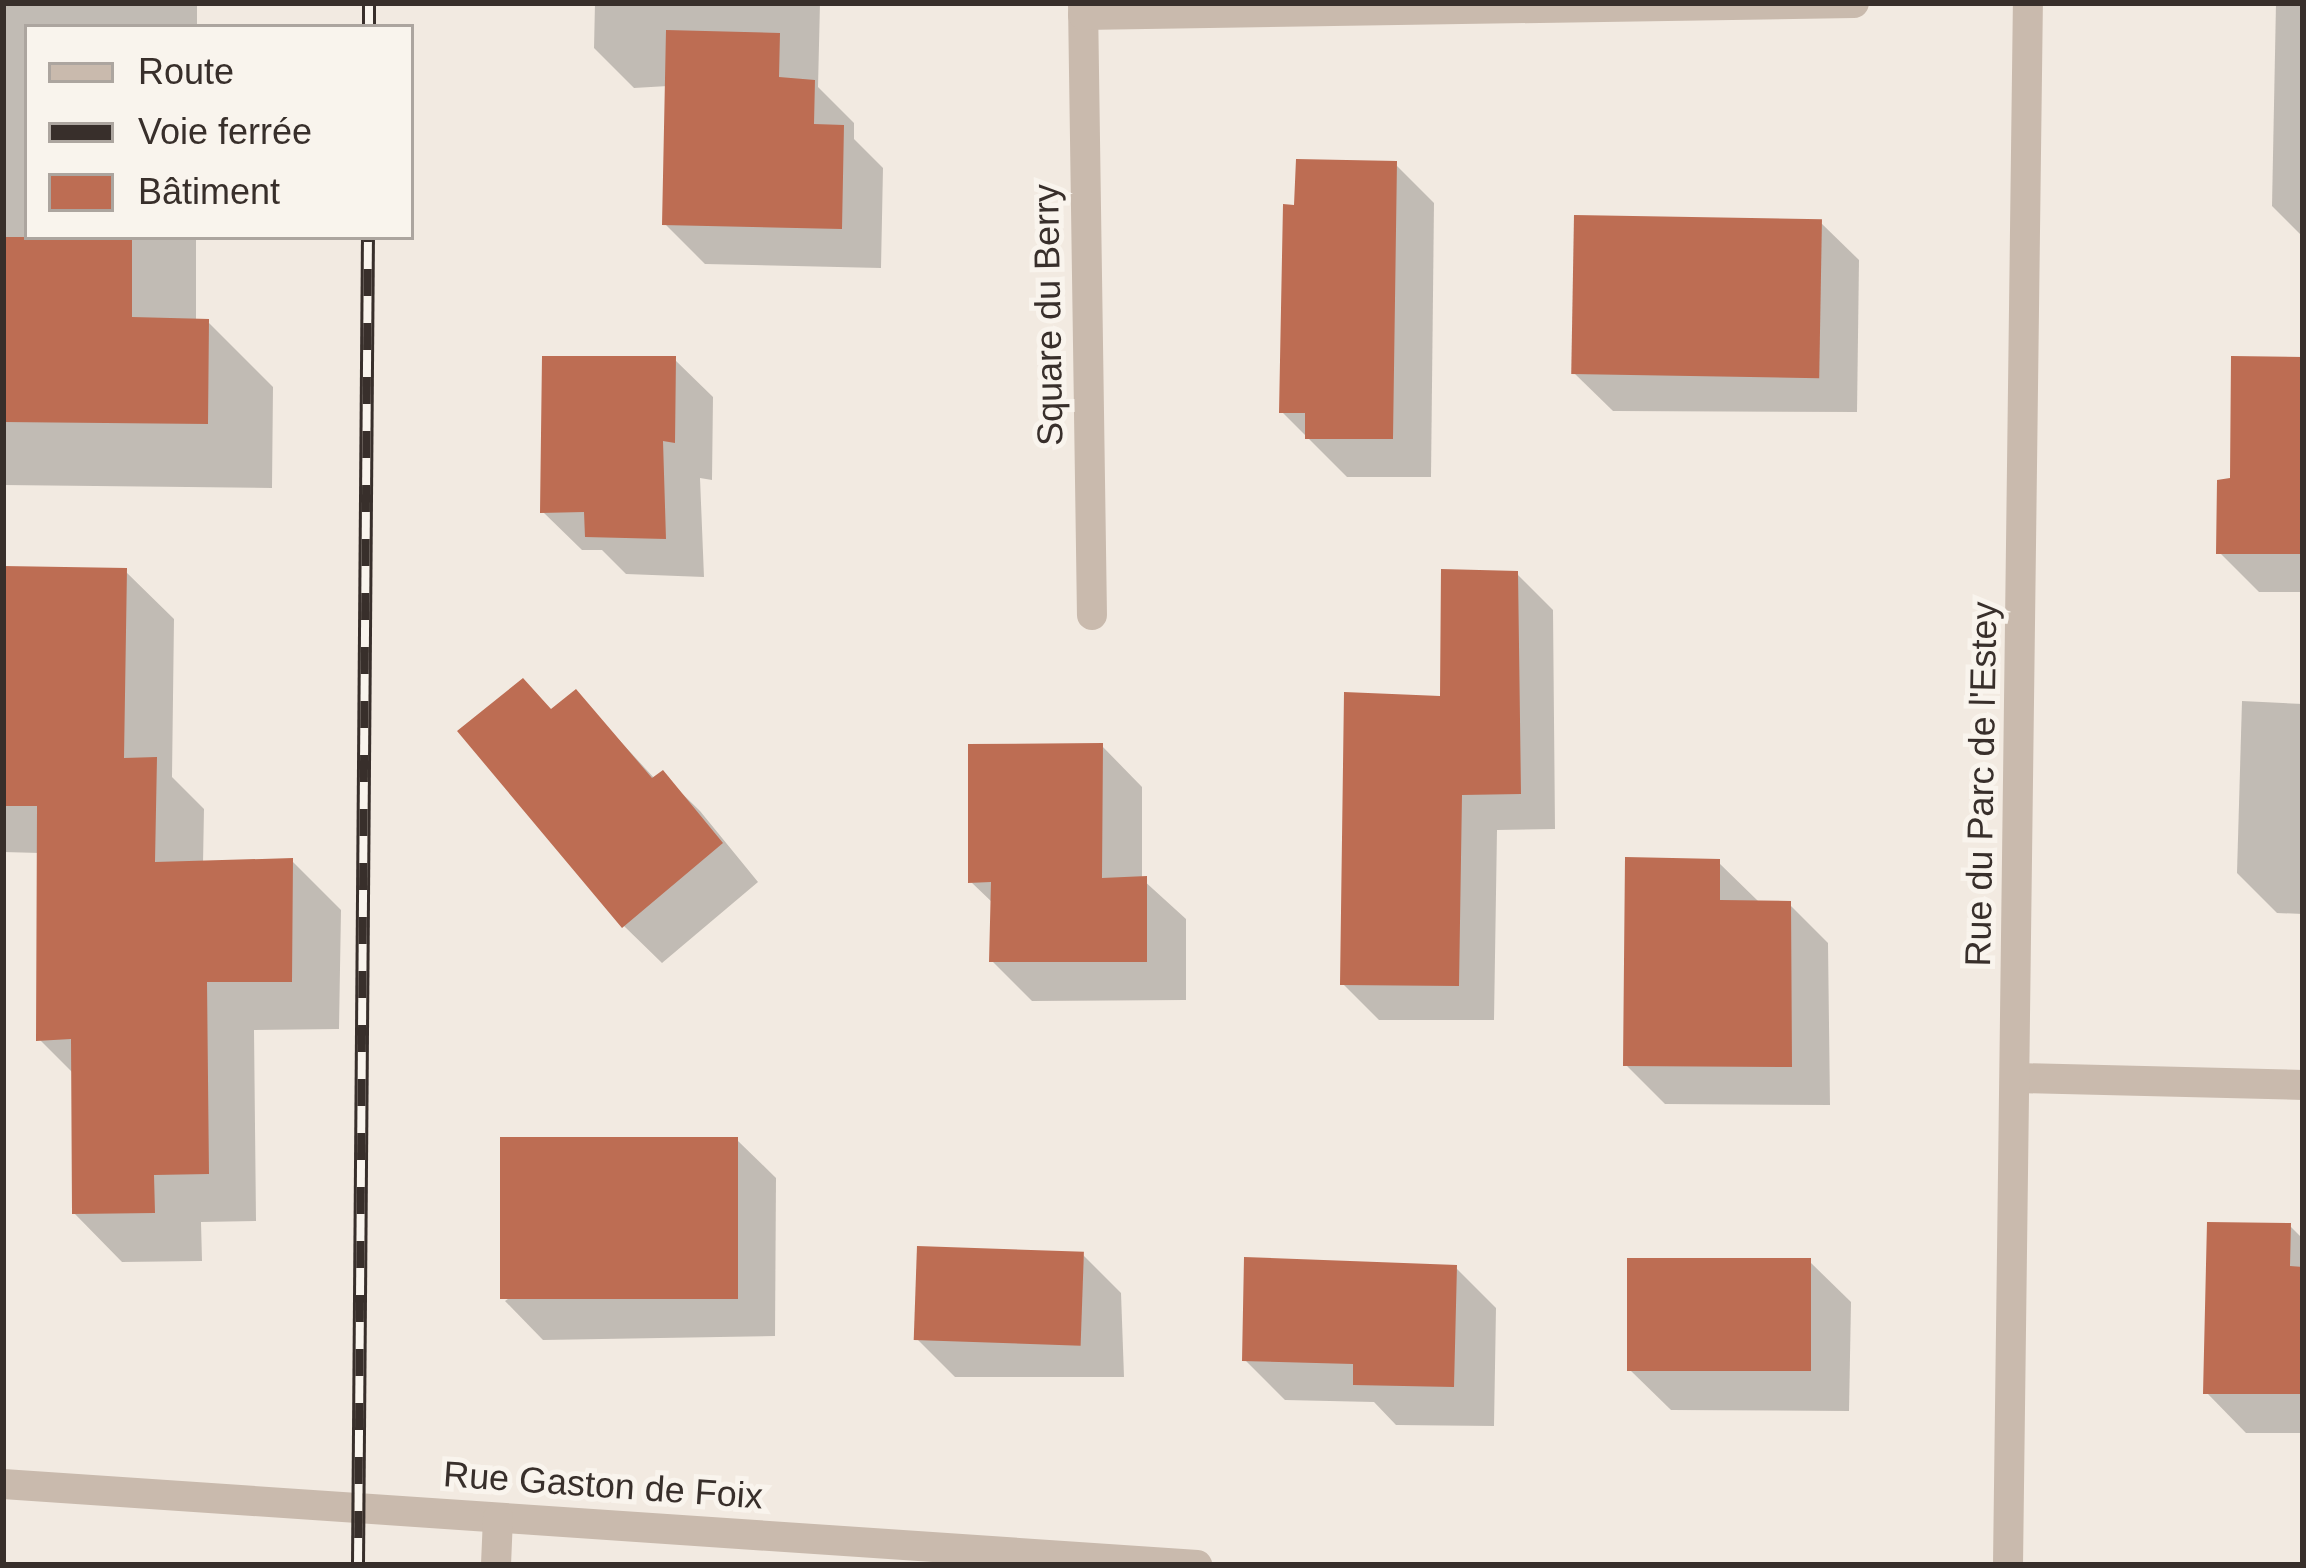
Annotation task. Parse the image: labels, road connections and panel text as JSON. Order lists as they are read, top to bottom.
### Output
{
  "streets": {
    "street": ["Square du Berry", "Rue du Parc de l'Estey", "Rue Gaston de Foix"]
  },
  "legend": ["Route", "Voie ferrée", "Bâtiment"]
}
